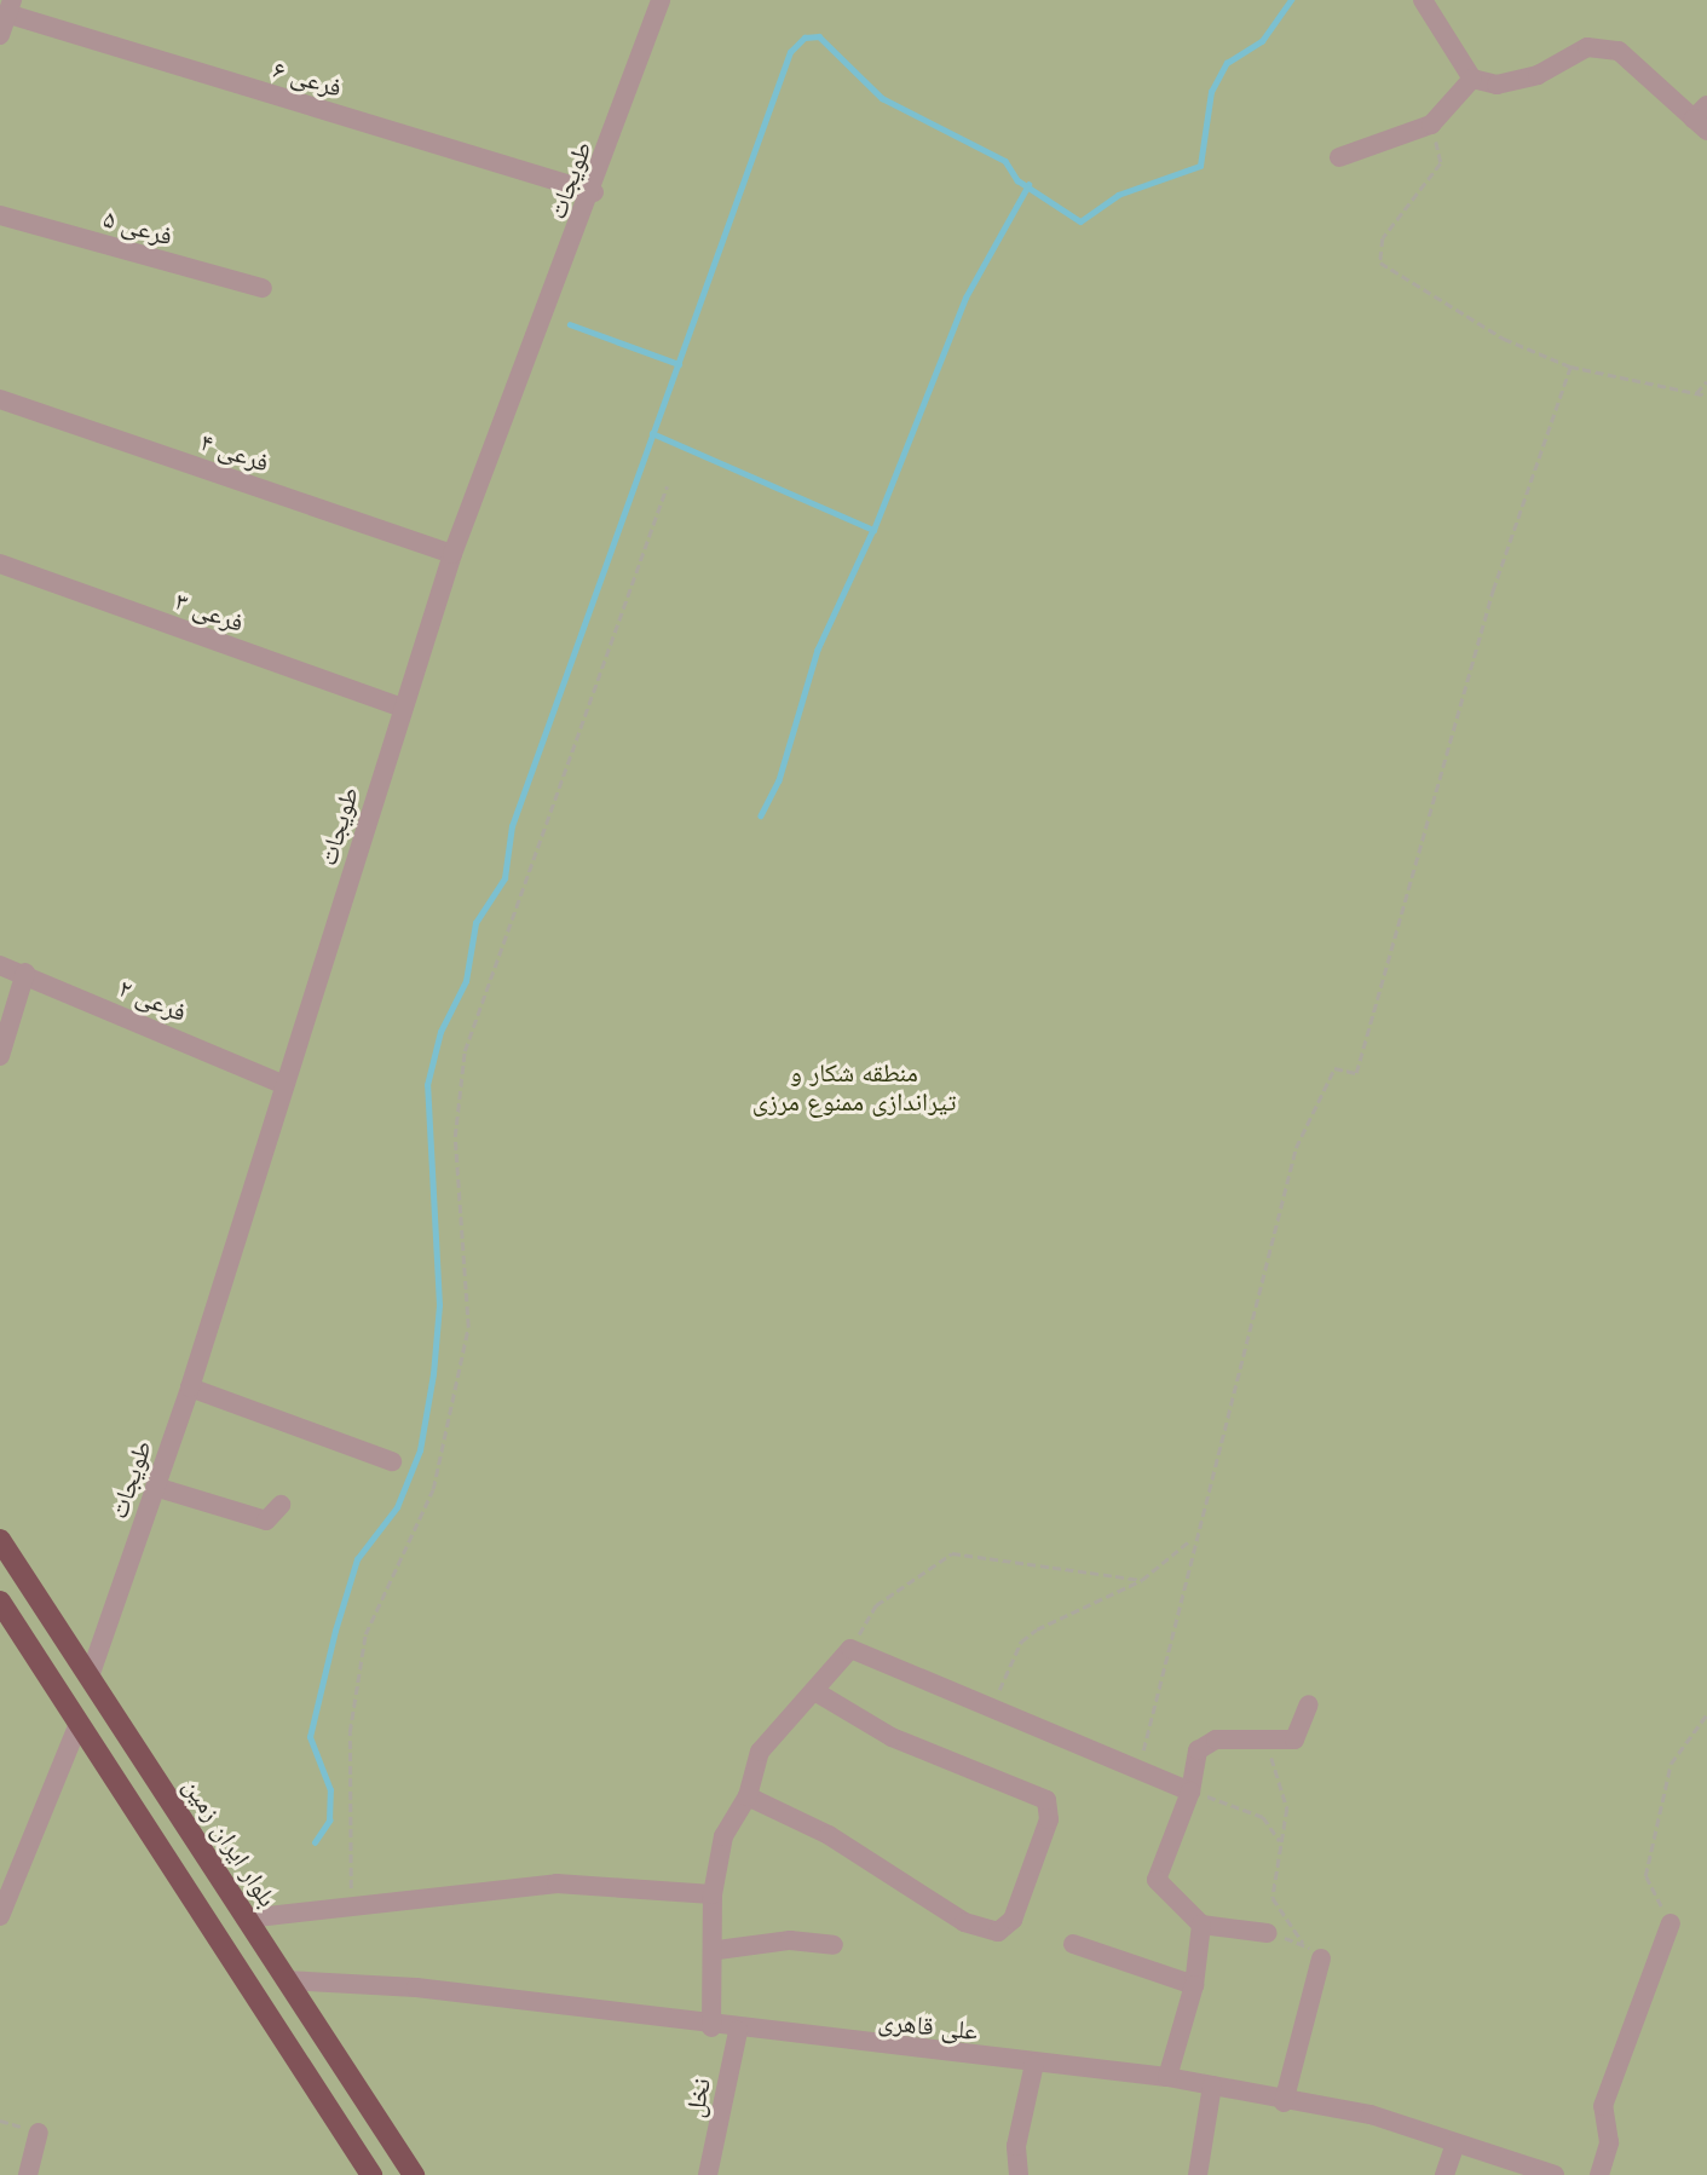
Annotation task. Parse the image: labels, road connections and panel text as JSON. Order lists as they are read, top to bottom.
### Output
{
  "streets": {
    "main road": ["بلوار ایران زمین"],
    "street": [
      "فرعی ۶",
      "طویجات",
      "فرعی ۵",
      "فرعی ۴",
      "فرعی ۳",
      "فرعی ۲",
      "علی قاهری",
      "نخل"
    ]
  },
  "crossings": [
    ["فرعی ۶", "طویجات"],
    ["طویجات", "فرعی ۴"],
    ["طویجات", "فرعی ۳"],
    ["طویجات", "فرعی ۲"],
    ["طویجات", "بلوار ایران زمین"],
    ["بلوار ایران زمین", "علی قاهری"],
    ["علی قاهری", "نخل"]
  ],
  "parks": ["منطقه شکار و تیراندازی ممنوع مرزی"]
}
